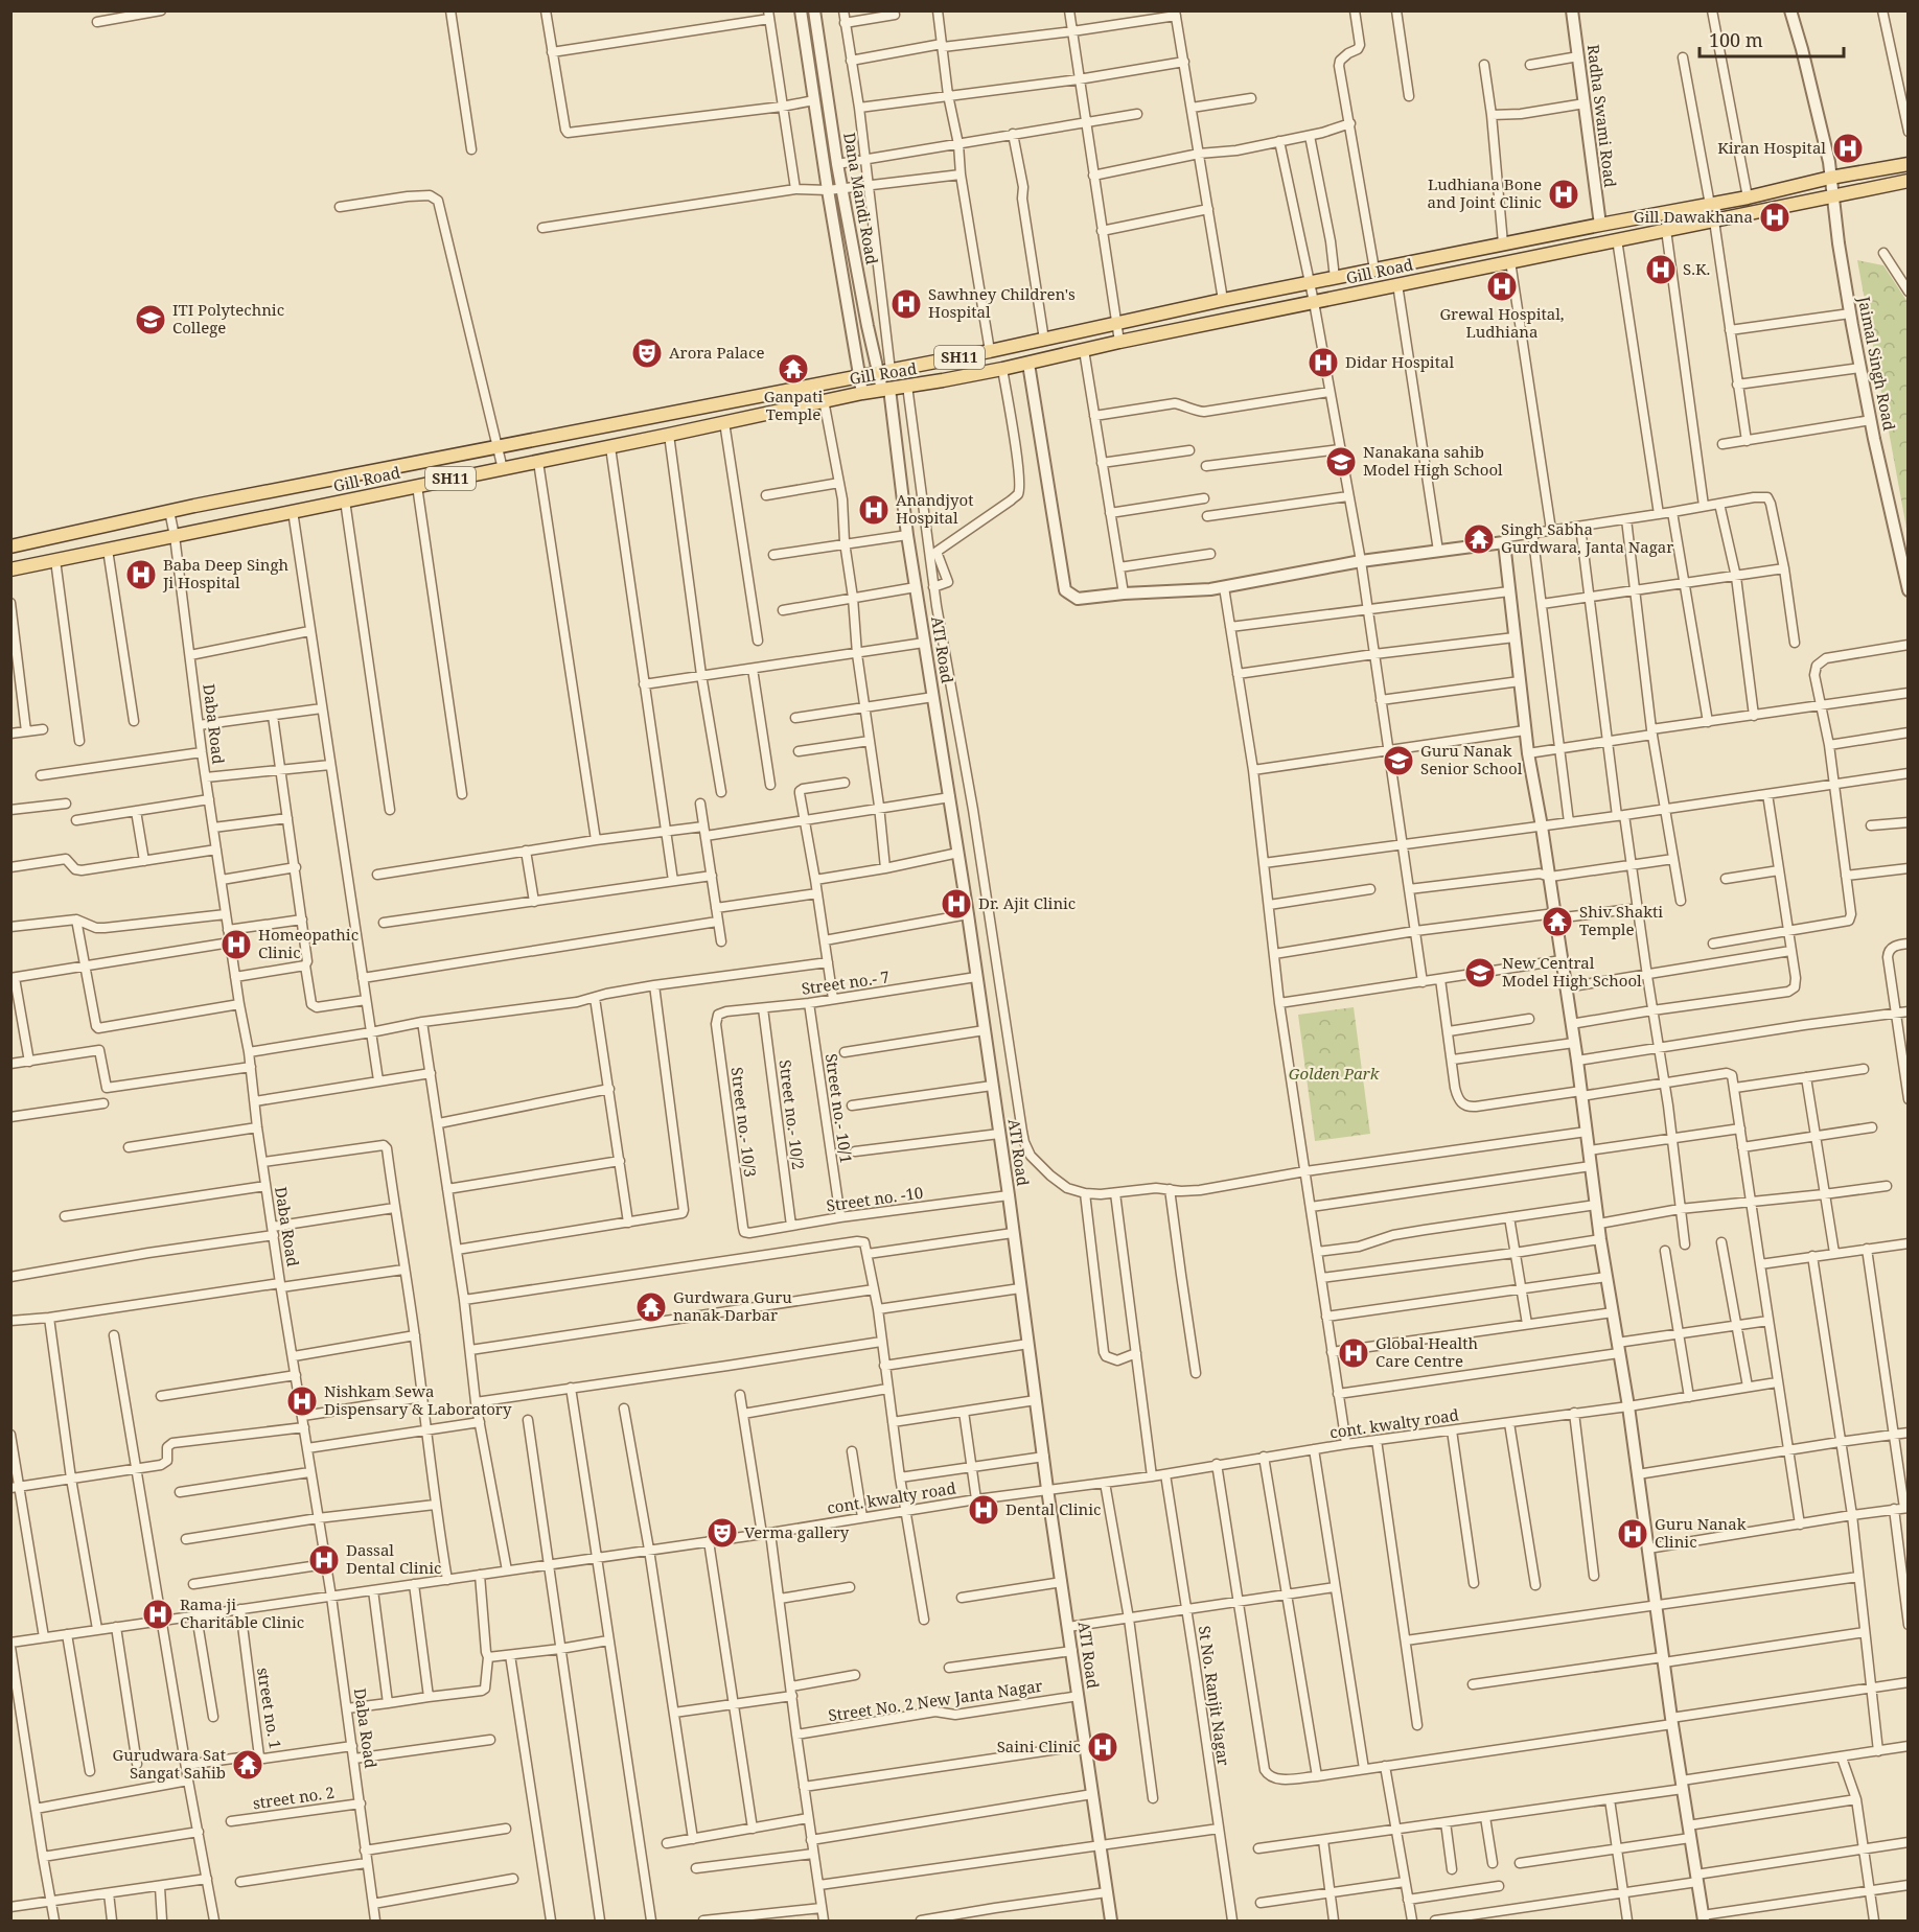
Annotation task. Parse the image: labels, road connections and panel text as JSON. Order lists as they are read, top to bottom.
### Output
{
  "streets": {
    "main road": ["Gill Road", "SH11"],
    "street": [
      "Radha Swami Road",
      "Dana Mandi Road",
      "Jaimal Singh Road",
      "ATI Road",
      "Daba Road",
      "Street no.- 7",
      "Street no.- 10/1",
      "Street no.- 10/2",
      "Street no.- 10/3",
      "Street no. -10",
      "cont. kwalty road",
      "St No. Ranjit Nagar",
      "Street No. 2 New Janta Nagar",
      "street no. 1",
      "street no. 2"
    ]
  },
  "crossings": [
    ["Radha Swami Road", "Gill Road"],
    ["Dana Mandi Road", "Gill Road"],
    ["Dana Mandi Road", "ATI Road"],
    ["Gill Road", "Jaimal Singh Road"],
    ["Gill Road", "ATI Road"],
    ["Gill Road", "Daba Road"],
    ["ATI Road", "Street no.- 7"],
    ["ATI Road", "Street no. -10"],
    ["ATI Road", "cont. kwalty road"],
    ["ATI Road", "Street No. 2 New Janta Nagar"],
    ["Daba Road", "cont. kwalty road"],
    ["Daba Road", "street no. 1"],
    ["Daba Road", "street no. 2"],
    ["Street no.- 7", "Street no.- 10/1"],
    ["Street no.- 7", "Street no.- 10/2"],
    ["Street no.- 7", "Street no.- 10/3"],
    ["Street no.- 10/1", "Street no. -10"],
    ["Street no.- 10/2", "Street no. -10"],
    ["Street no.- 10/3", "Street no. -10"],
    ["cont. kwalty road", "St No. Ranjit Nagar"],
    ["cont. kwalty road", "street no. 1"]
  ],
  "parks": ["Golden Park"],
  "places": {
    "hospital": [
      "Kiran Hospital",
      "Ludhiana Bone and Joint Clinic",
      "Gill Dawakhana",
      "S.K.",
      "Grewal Hospital, Ludhiana",
      "Sawhney Children's Hospital",
      "Didar Hospital",
      "Anandjyot Hospital",
      "Baba Deep Singh Ji Hospital",
      "Dr. Ajit Clinic",
      "Homeopathic Clinic",
      "Global Health Care Centre",
      "Nishkam Sewa Dispensary & Laboratory",
      "Dental Clinic",
      "Guru Nanak Clinic",
      "Dassal Dental Clinic",
      "Rama ji Charitable Clinic",
      "Saini Clinic"
    ],
    "school or university": [
      "ITI Polytechnic College",
      "Nanakana sahib Model High School",
      "Guru Nanak Senior School",
      "New Central Model High School"
    ],
    "theatre": ["Arora Palace", "Verma gallery"],
    "temple": [
      "Ganpati Temple",
      "Singh Sabha Gurdwara, Janta Nagar",
      "Shiv Shakti Temple",
      "Gurdwara Guru nanak Darbar",
      "Gurudwara Sat Sangat Sahib"
    ]
  },
  "scale_bar": "100 m"
}
